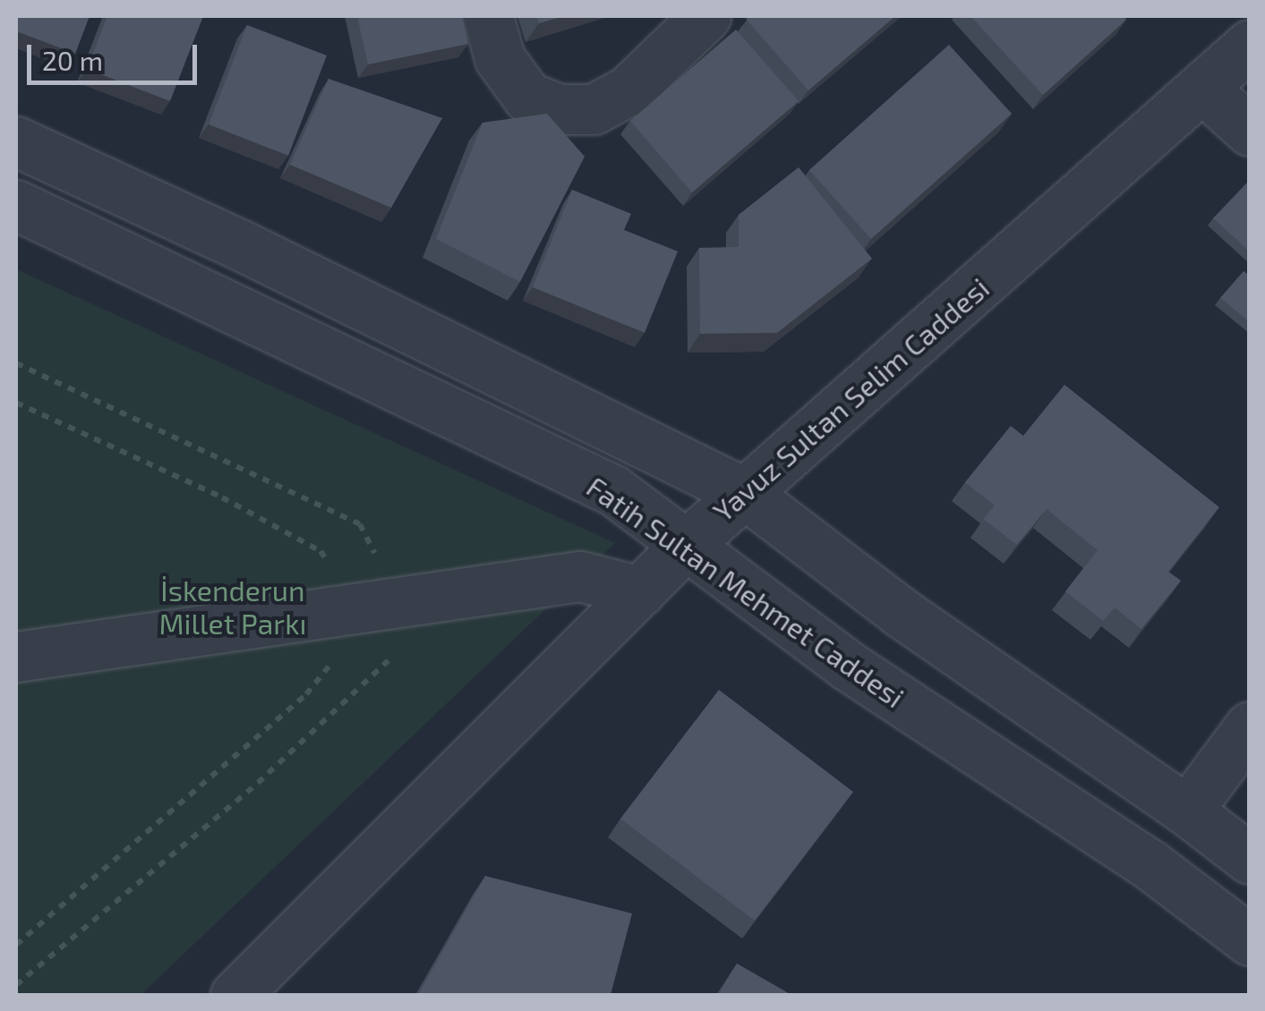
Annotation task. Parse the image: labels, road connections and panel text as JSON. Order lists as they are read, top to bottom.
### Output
{
  "streets": {
    "street": ["Yavuz Sultan Selim Caddesi", "Fatih Sultan Mehmet Caddesi"]
  },
  "crossings": [
    ["Yavuz Sultan Selim Caddesi", "Fatih Sultan Mehmet Caddesi"]
  ],
  "parks": ["İskenderun Millet Parkı"],
  "scale_bar": "20 m"
}
